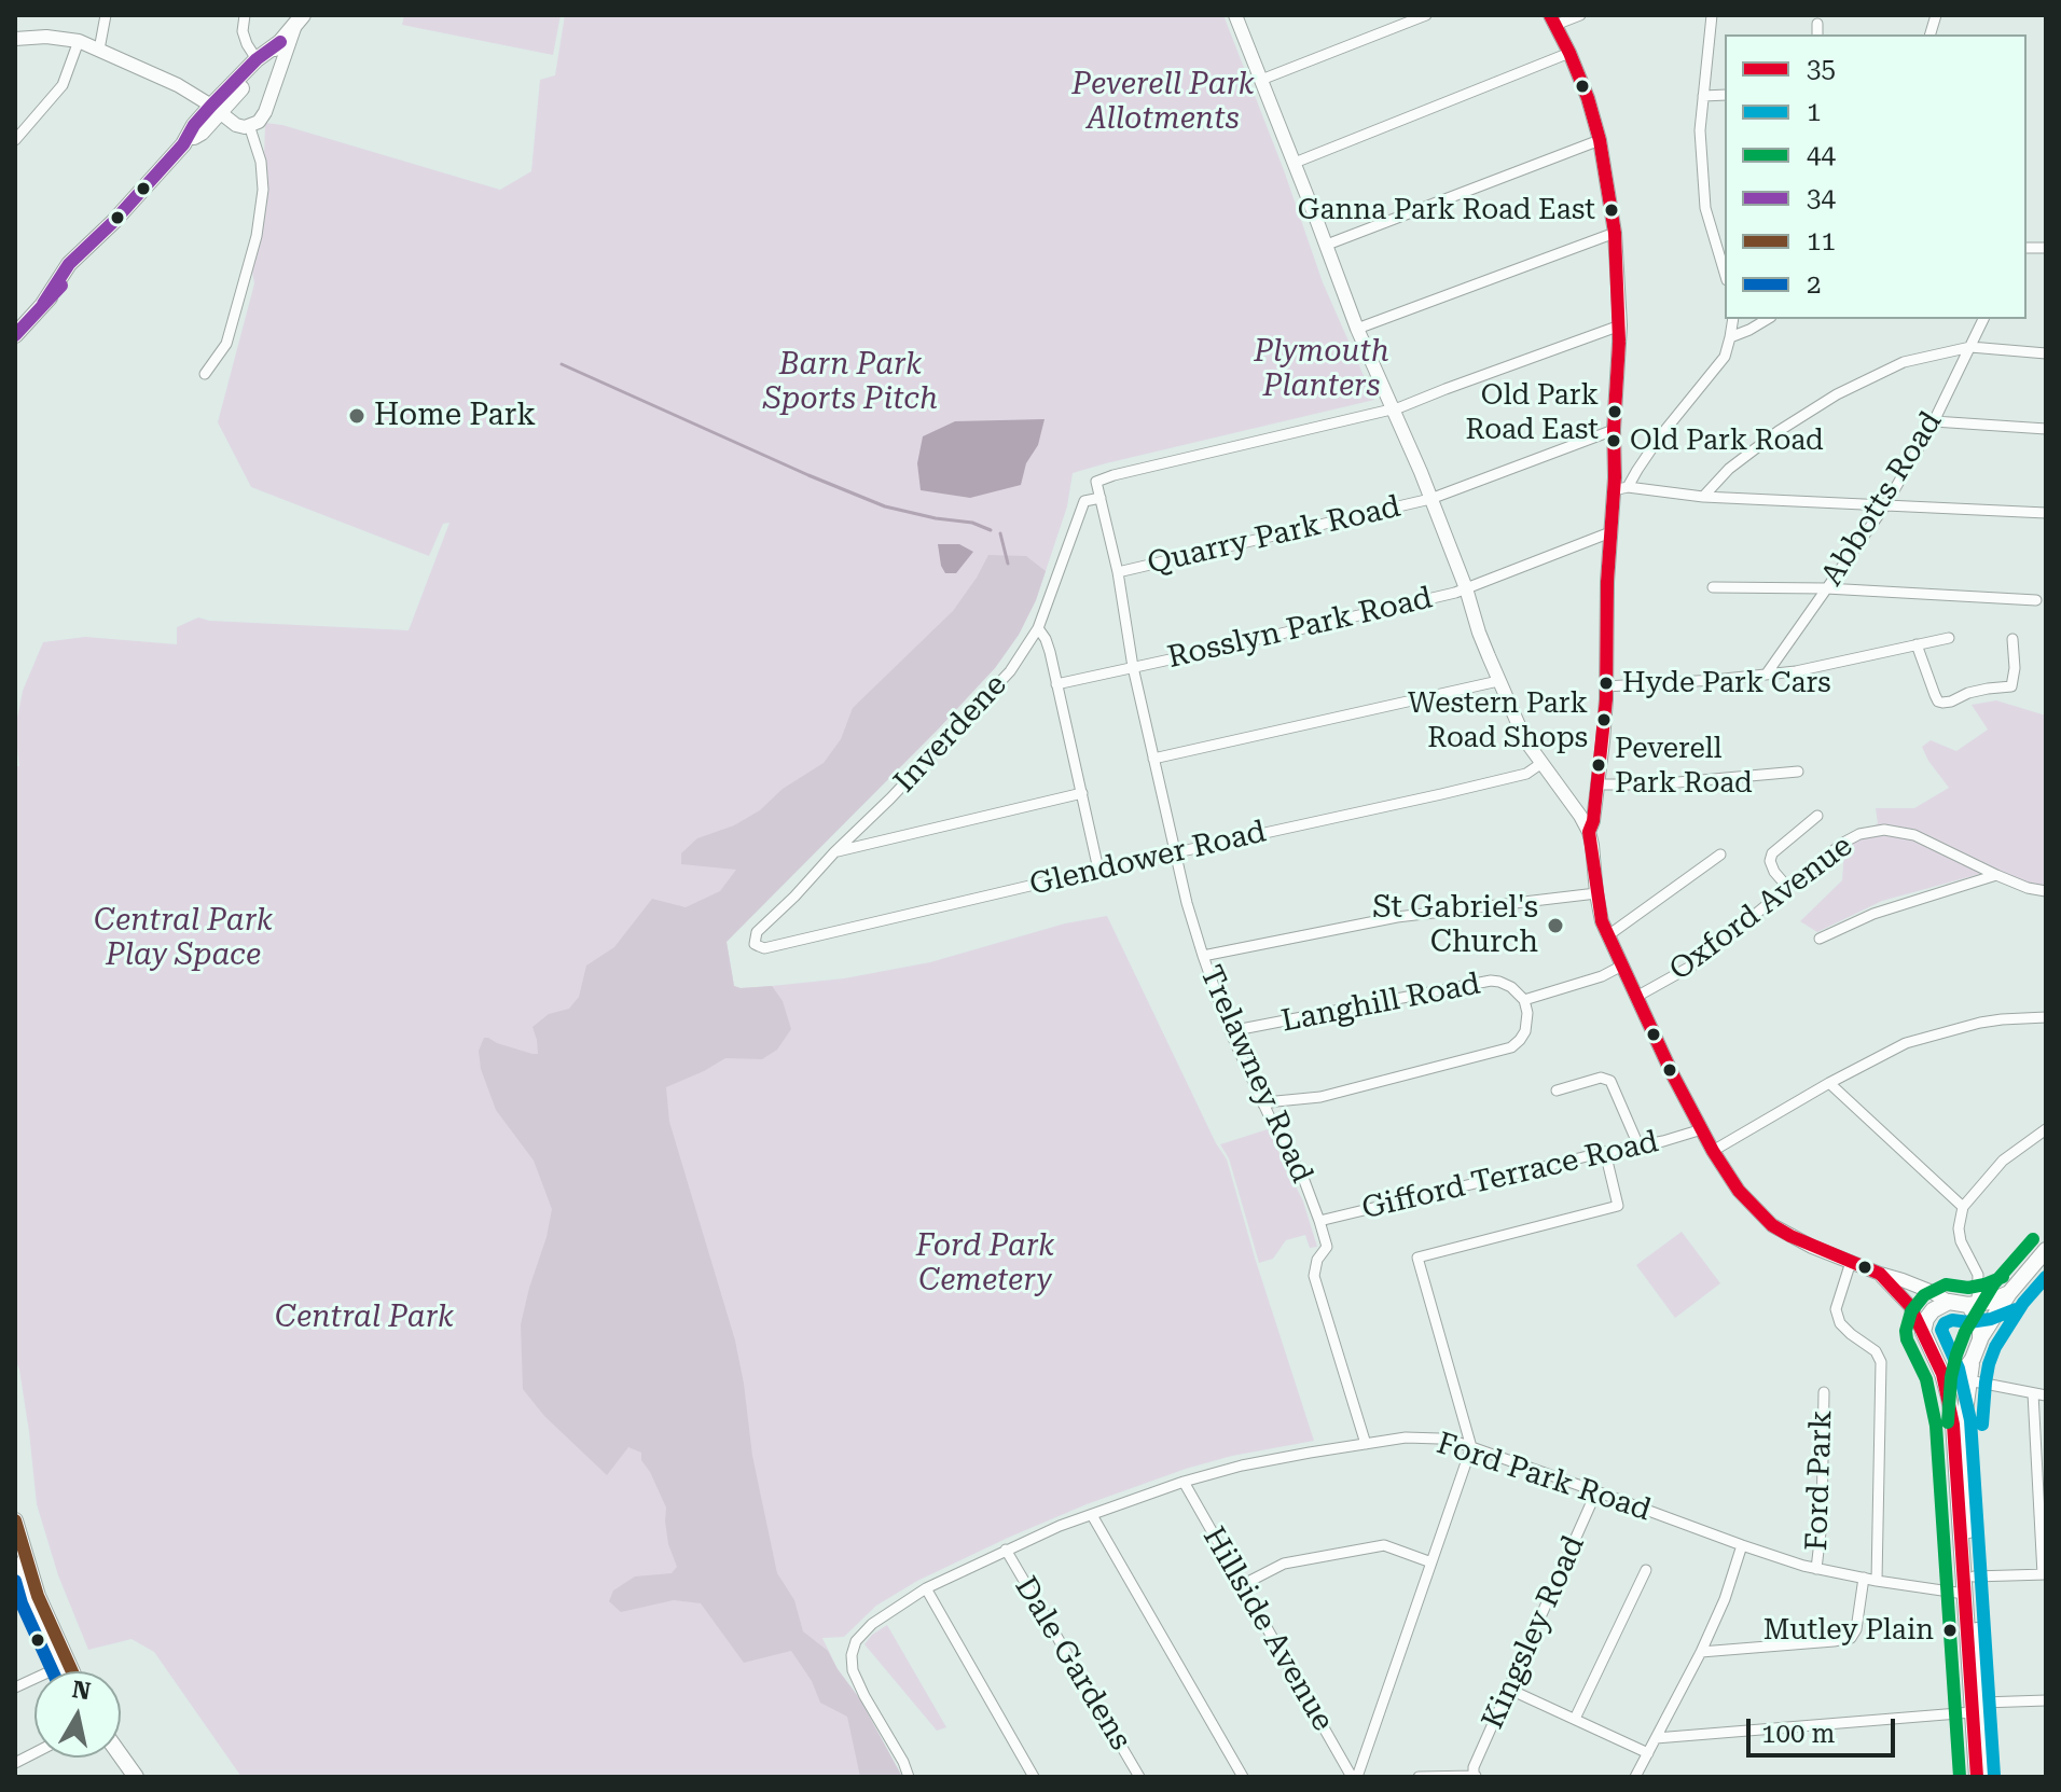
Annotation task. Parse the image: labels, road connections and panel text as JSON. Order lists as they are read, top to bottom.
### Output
{
  "streets": {
    "street": [
      "Abbotts Road",
      "Quarry Park Road",
      "Rosslyn Park Road",
      "Inverdene",
      "Glendower Road",
      "Oxford Avenue",
      "Langhill Road",
      "Trelawney Road",
      "Gifford Terrace Road",
      "Ford Park Road",
      "Ford Park",
      "Hillside Avenue",
      "Kingsley Road",
      "Dale Gardens"
    ]
  },
  "crossings": [
    ["Quarry Park Road", "Trelawney Road"],
    ["Rosslyn Park Road", "Trelawney Road"],
    ["Inverdene", "Glendower Road"],
    ["Inverdene", "Trelawney Road"],
    ["Glendower Road", "Trelawney Road"],
    ["Langhill Road", "Trelawney Road"],
    ["Trelawney Road", "Gifford Terrace Road"],
    ["Trelawney Road", "Ford Park Road"],
    ["Ford Park Road", "Ford Park"],
    ["Ford Park Road", "Hillside Avenue"],
    ["Ford Park Road", "Kingsley Road"],
    ["Ford Park Road", "Dale Gardens"]
  ],
  "parks": [
    "Peverell Park Allotments",
    "Plymouth Planters",
    "Barn Park Sports Pitch",
    "Central Park Play Space",
    "Ford Park Cemetery",
    "Central Park"
  ],
  "places": [
    "Ganna Park Road East",
    "Old Park Road East",
    "Home Park",
    "Old Park Road",
    "Hyde Park Cars",
    "Western Park Road Shops",
    "Peverell Park Road",
    "St Gabriel's Church",
    "Mutley Plain"
  ],
  "lines": [
    "transit line 35",
    "transit line 34",
    "transit line 44",
    "transit line 1",
    "transit line 11",
    "transit line 2"
  ],
  "legend": [
    "35",
    "1",
    "44",
    "34",
    "11",
    "2"
  ],
  "scale_bar": "100 m",
  "north": "top"
}
